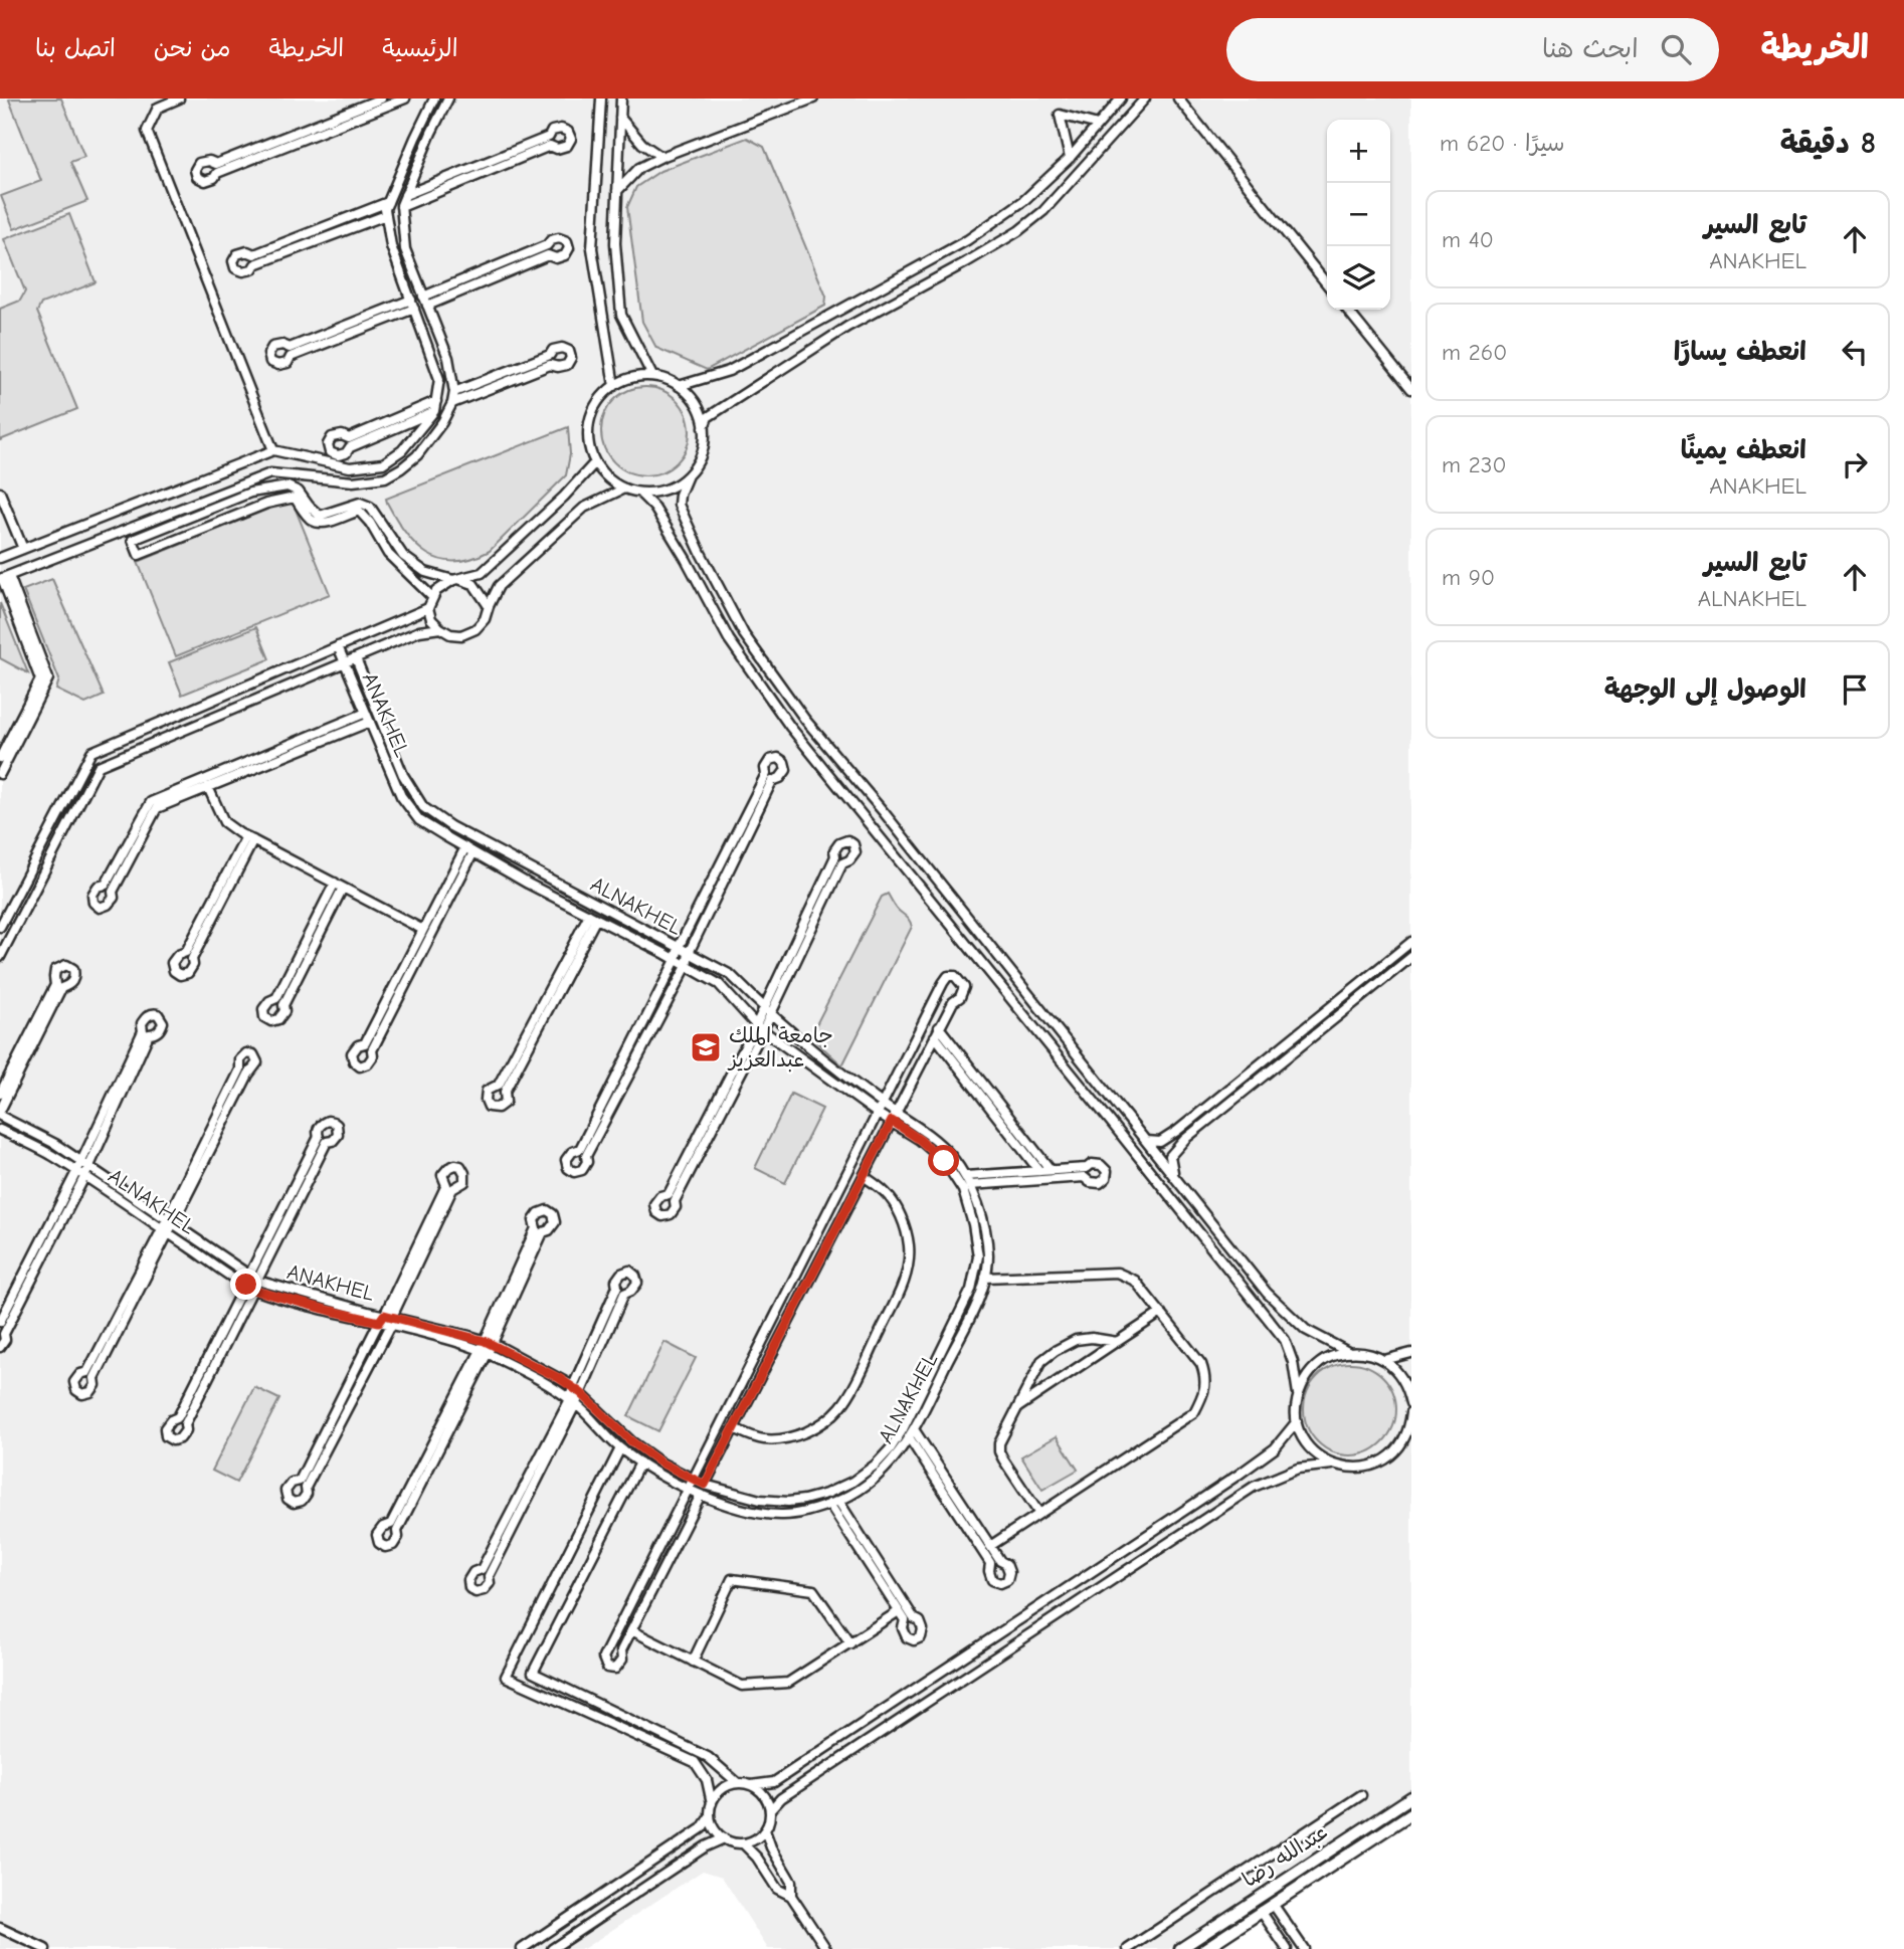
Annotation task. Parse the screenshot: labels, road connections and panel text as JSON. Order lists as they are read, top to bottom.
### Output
{
  "streets": {
    "street": ["ANAKHEL", "ALNAKHEL", "عبدالله رضا"]
  },
  "crossings": [
    ["ANAKHEL", "ALNAKHEL"]
  ],
  "places": {
    "school or university": ["جامعة الملك عبدالعزيز"]
  },
  "page": {
    "header": "الخريطة",
    "search": "ابحث هنا",
    "nav": [
      "الرئيسية",
      "الخريطة",
      "من نحن",
      "اتصل بنا"
    ],
    "heading": ["8 دقيقة", "سيرًا · 620 m"],
    "map_buttons": ["+", "−"],
    "list": [
      ["تابع السير", "ANAKHEL", "40 m"],
      ["انعطف يسارًا", "260 m"],
      ["انعطف يمينًا", "ANAKHEL", "230 m"],
      ["تابع السير", "ALNAKHEL", "90 m"],
      "الوصول إلى الوجهة"
    ]
  }
}
